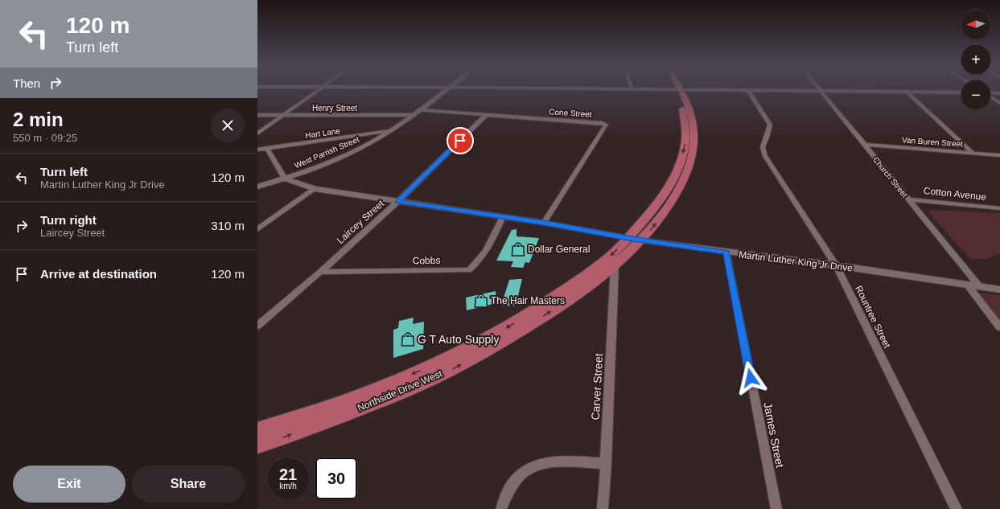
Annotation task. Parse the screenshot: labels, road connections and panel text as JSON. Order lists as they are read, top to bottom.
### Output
{
  "streets": {
    "main road": ["Northside Drive West"],
    "street": [
      "Henry Street",
      "Cone Street",
      "Hart Lane",
      "Van Buren Street",
      "West Parrish Street",
      "Church Street",
      "Cotton Avenue",
      "Laircey Street",
      "Cobbs",
      "Martin Luther King Jr Drive",
      "Rountree Street",
      "Carver Street",
      "James Street"
    ]
  },
  "crossings": [
    ["Henry Street", "West Parrish Street"],
    ["Cone Street", "West Parrish Street"],
    ["Cone Street", "Laircey Street"],
    ["Cone Street", "Martin Luther King Jr Drive"],
    ["Hart Lane", "West Parrish Street"],
    ["Van Buren Street", "Church Street"],
    ["West Parrish Street", "Martin Luther King Jr Drive"],
    ["Church Street", "Cotton Avenue"],
    ["Church Street", "Martin Luther King Jr Drive"],
    ["Laircey Street", "Cobbs"],
    ["Laircey Street", "Martin Luther King Jr Drive"],
    ["Cobbs", "Martin Luther King Jr Drive"],
    ["Martin Luther King Jr Drive", "Rountree Street"],
    ["Martin Luther King Jr Drive", "Northside Drive West"],
    ["Martin Luther King Jr Drive", "James Street"],
    ["Carver Street", "Northside Drive West"]
  ],
  "places": {
    "shop": ["Dollar General", "The Hair Masters", "G T Auto Supply"]
  },
  "north": "left",
  "page": {
    "turn": ["120 m", "Turn left"],
    "map_buttons": ["+", "−"],
    "then": "Then",
    "heading": ["2 min", "550 m · 09:25"],
    "list": [
      {
        "name": "Turn left",
        "note": "Martin Luther King Jr Drive",
        "value": "120 m"
      },
      {
        "name": "Turn right",
        "note": "Laircey Street",
        "value": "310 m"
      },
      {
        "name": "Arrive at destination",
        "value": "120 m"
      }
    ],
    "speed": "21 km/h",
    "limit": "30",
    "buttons": ["Exit", "Share"]
  }
}
